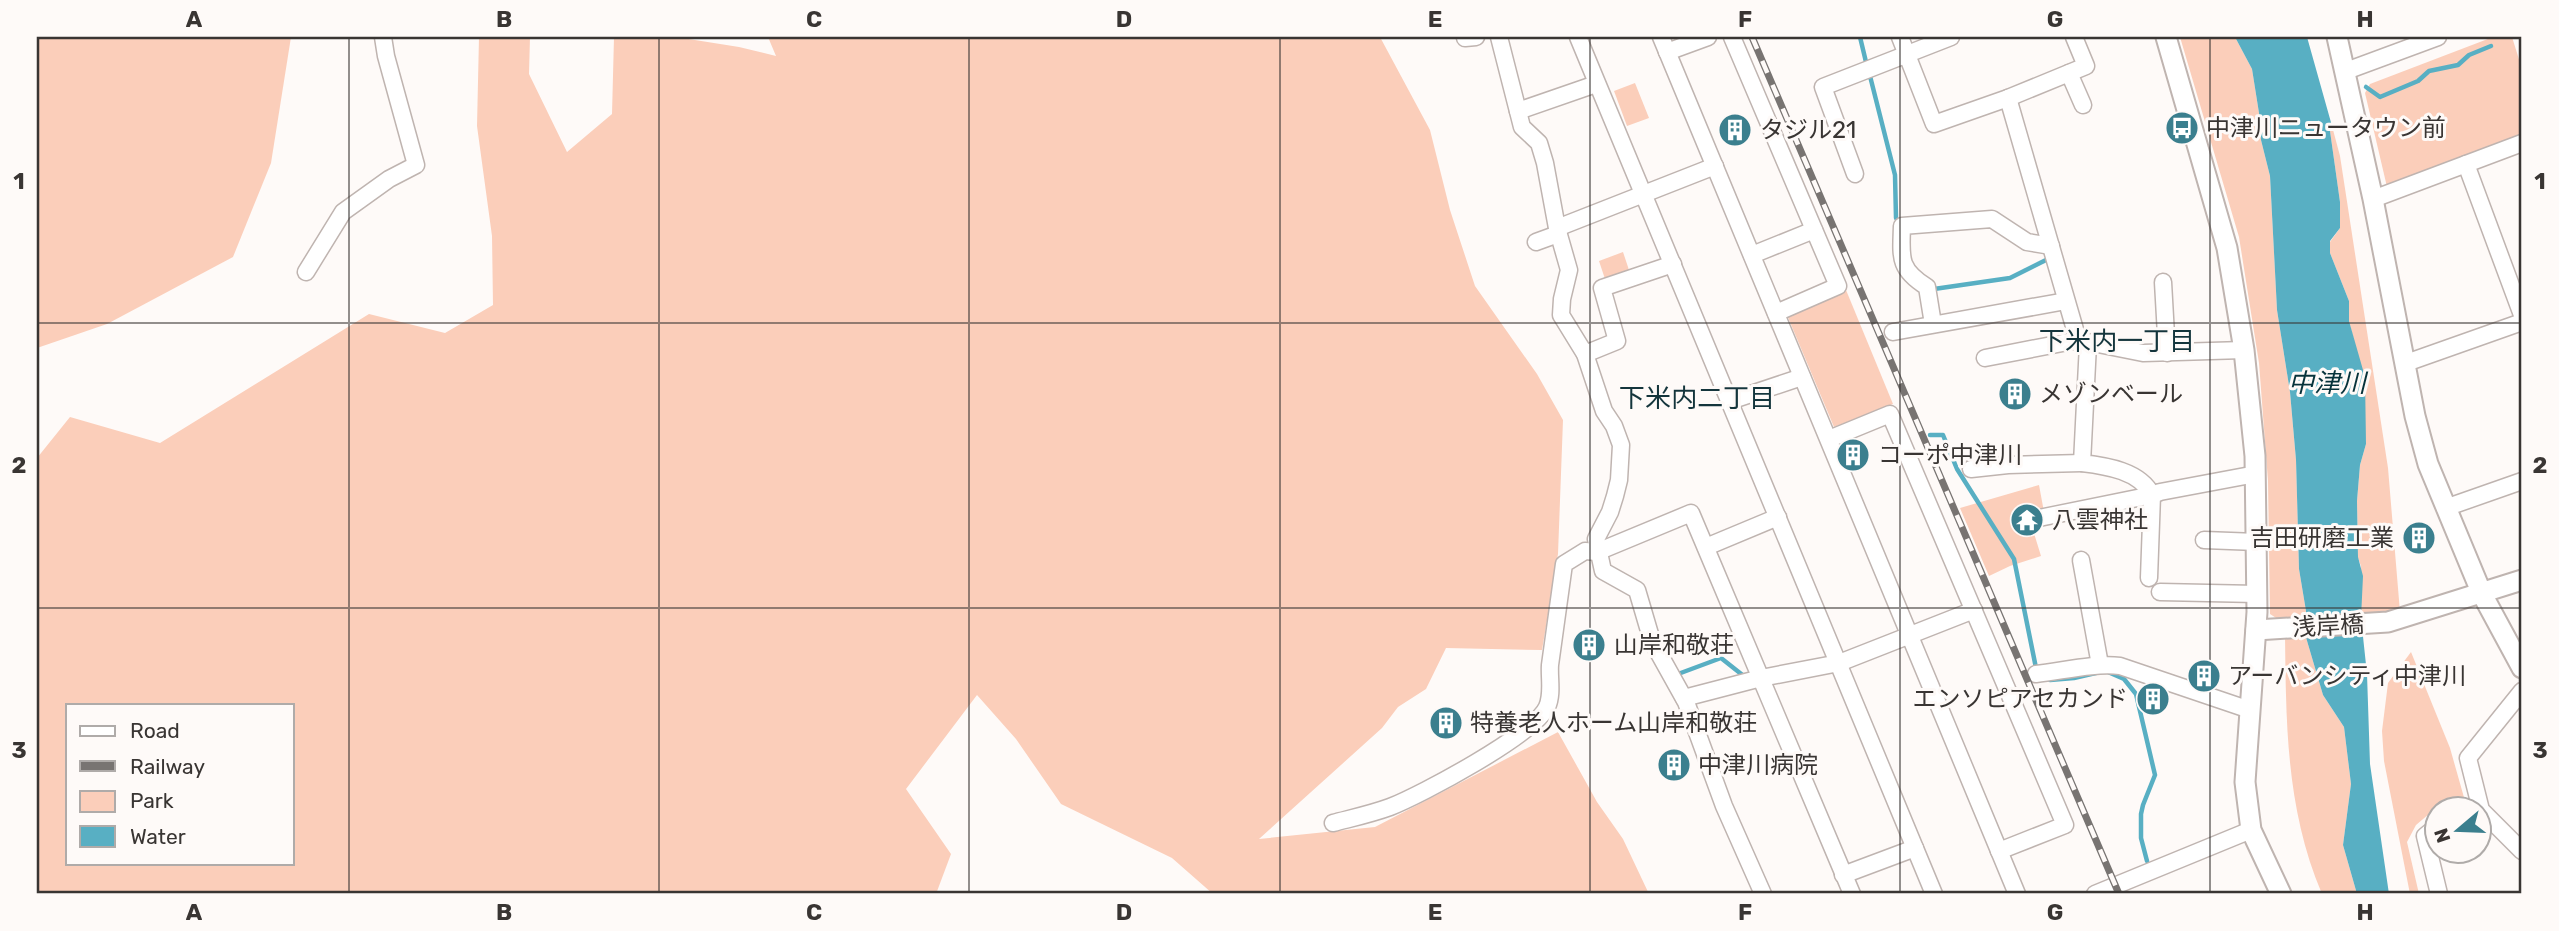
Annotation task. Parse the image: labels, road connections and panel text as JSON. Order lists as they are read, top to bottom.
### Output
{
  "streets": {
    "street": ["浅岸橋"]
  },
  "districts": ["下米内一丁目", "下米内二丁目"],
  "water": ["中津川"],
  "places": {
    "bus stop": ["中津川ニュータウン前"],
    "building": [
      "タジル21",
      "メゾンベール",
      "コーポ中津川",
      "吉田研磨工業",
      "山岸和敬荘",
      "アーバンシティ中津川",
      "エンソピアセカンド",
      "特養老人ホーム山岸和敬荘",
      "中津川病院"
    ],
    "temple": ["八雲神社"]
  },
  "legend": [
    "Road",
    "Railway",
    "Park",
    "Water"
  ],
  "north": "left",
  "grid": {
    "columns": [
      "A",
      "B",
      "C",
      "D",
      "E",
      "F",
      "G",
      "H"
    ],
    "rows": ["1", "2", "3"]
  }
}
